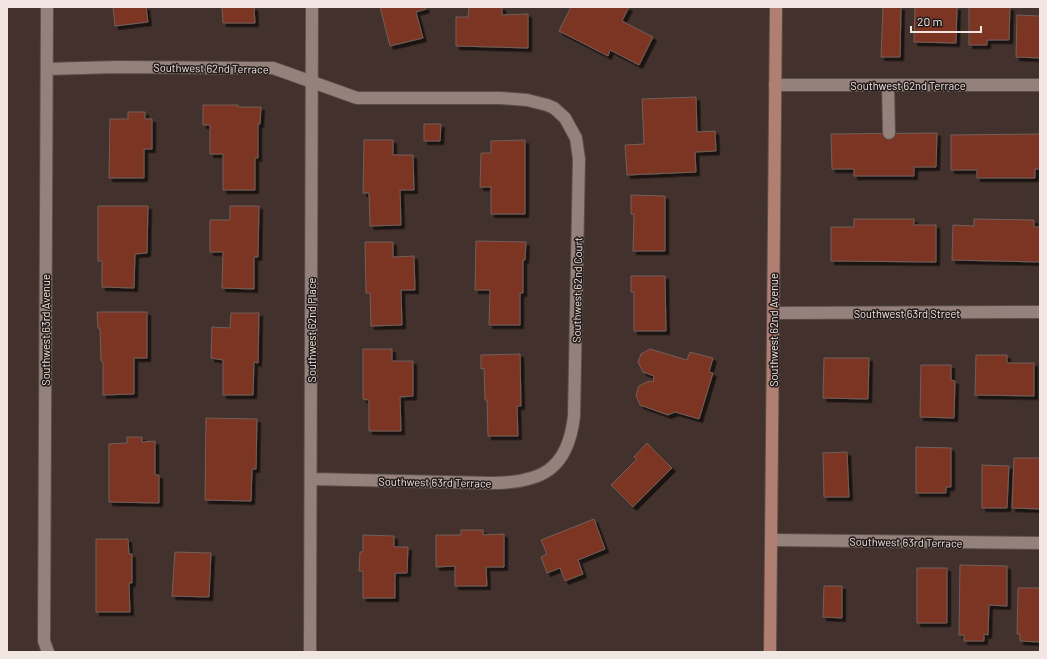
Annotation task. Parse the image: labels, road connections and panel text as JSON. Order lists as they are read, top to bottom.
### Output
{
  "streets": {
    "street": [
      "Southwest 62nd Terrace",
      "Southwest 62nd Court",
      "Southwest 63rd Street",
      "Southwest 63rd Avenue",
      "Southwest 62nd Place",
      "Southwest 62nd Avenue",
      "Southwest 63rd Terrace"
    ]
  },
  "crossings": [
    ["Southwest 62nd Terrace", "Southwest 62nd Court"],
    ["Southwest 62nd Terrace", "Southwest 63rd Avenue"],
    ["Southwest 62nd Terrace", "Southwest 62nd Place"],
    ["Southwest 62nd Terrace", "Southwest 62nd Avenue"],
    ["Southwest 62nd Court", "Southwest 63rd Terrace"],
    ["Southwest 63rd Street", "Southwest 62nd Avenue"],
    ["Southwest 62nd Place", "Southwest 63rd Terrace"],
    ["Southwest 62nd Avenue", "Southwest 63rd Terrace"]
  ],
  "scale_bar": "20 m"
}
